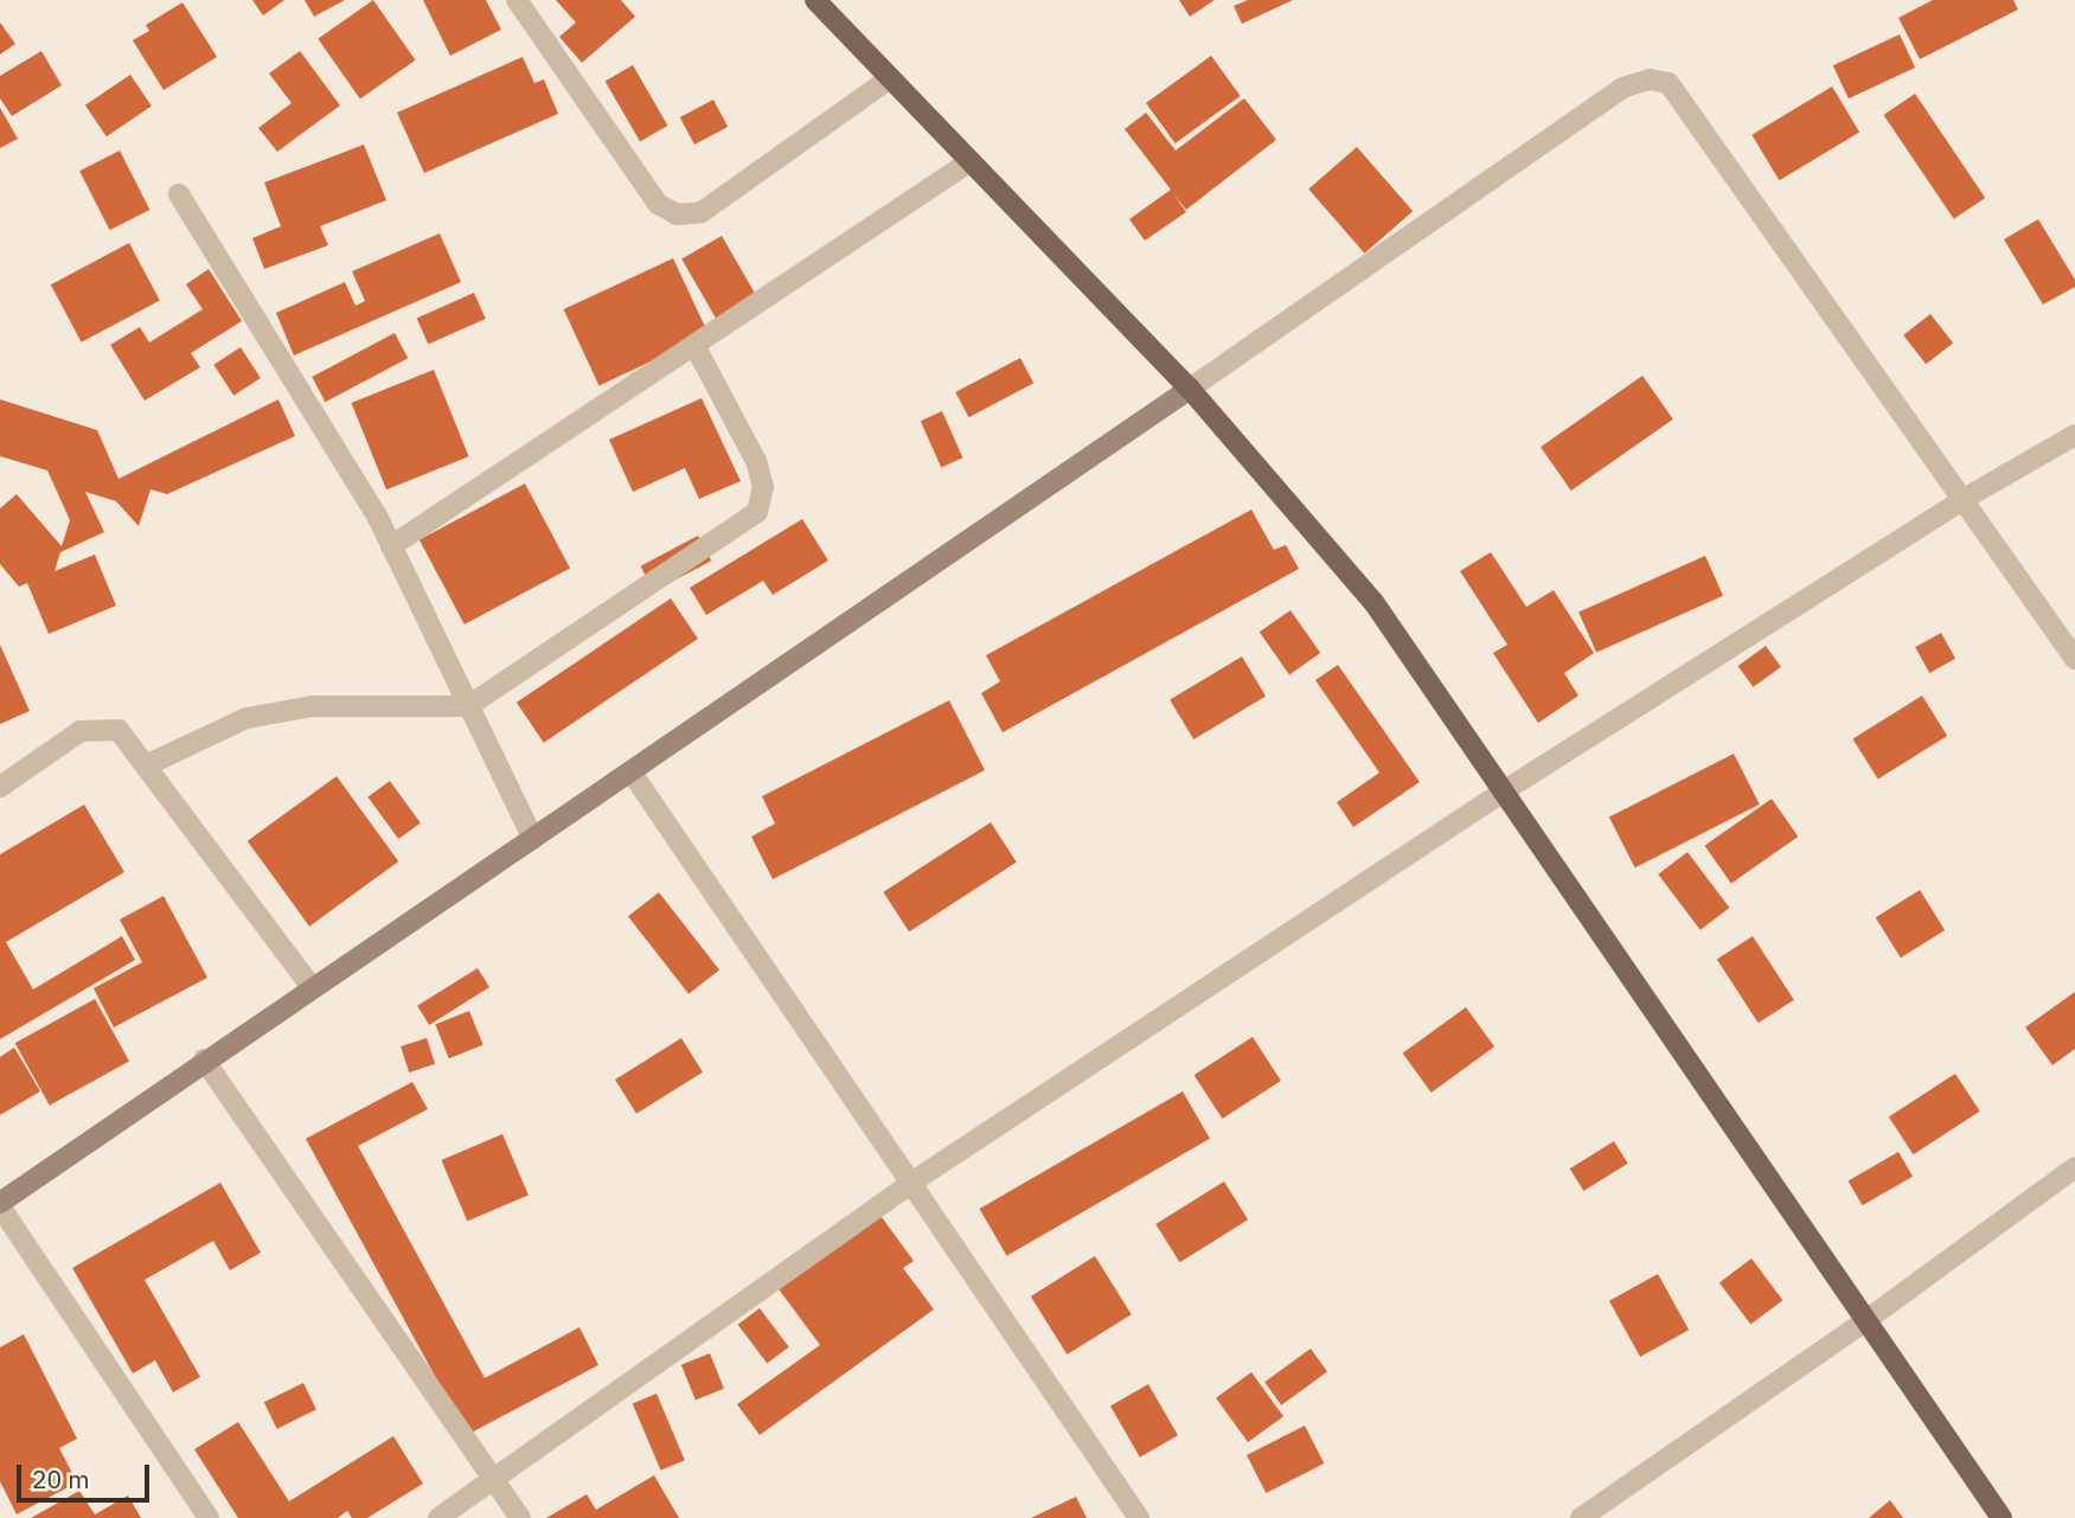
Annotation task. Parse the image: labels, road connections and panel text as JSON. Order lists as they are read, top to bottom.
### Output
{
  "scale_bar": "20 m"
}
